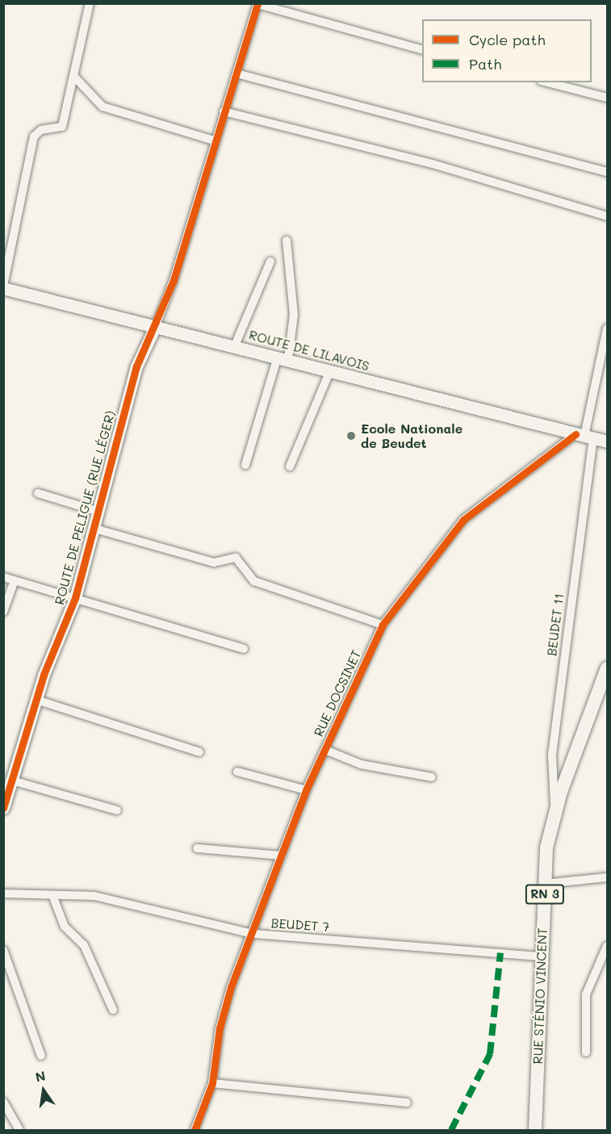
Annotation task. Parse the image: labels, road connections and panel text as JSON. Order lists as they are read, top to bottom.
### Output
{
  "streets": {
    "main road": [
      "ROUTE DE LILAVOIS",
      "ROUTE DE PELIGUE (RUE LÉGER)",
      "RN 3",
      "RUE STÉNIO VINCENT"
    ],
    "street": ["BEUDET 11", "RUE DOCSINET", "BEUDET 7"]
  },
  "crossings": [
    ["ROUTE DE LILAVOIS", "ROUTE DE PELIGUE (RUE LÉGER)"],
    ["ROUTE DE LILAVOIS", "BEUDET 11"],
    ["ROUTE DE LILAVOIS", "RUE DOCSINET"],
    ["BEUDET 11", "RUE DOCSINET"],
    ["BEUDET 11", "RUE STÉNIO VINCENT"],
    ["RUE DOCSINET", "BEUDET 7"],
    ["BEUDET 7", "RUE STÉNIO VINCENT"]
  ],
  "places": ["Ecole Nationale de Beudet"],
  "legend": ["Cycle path", "Path"],
  "north": "top"
}
